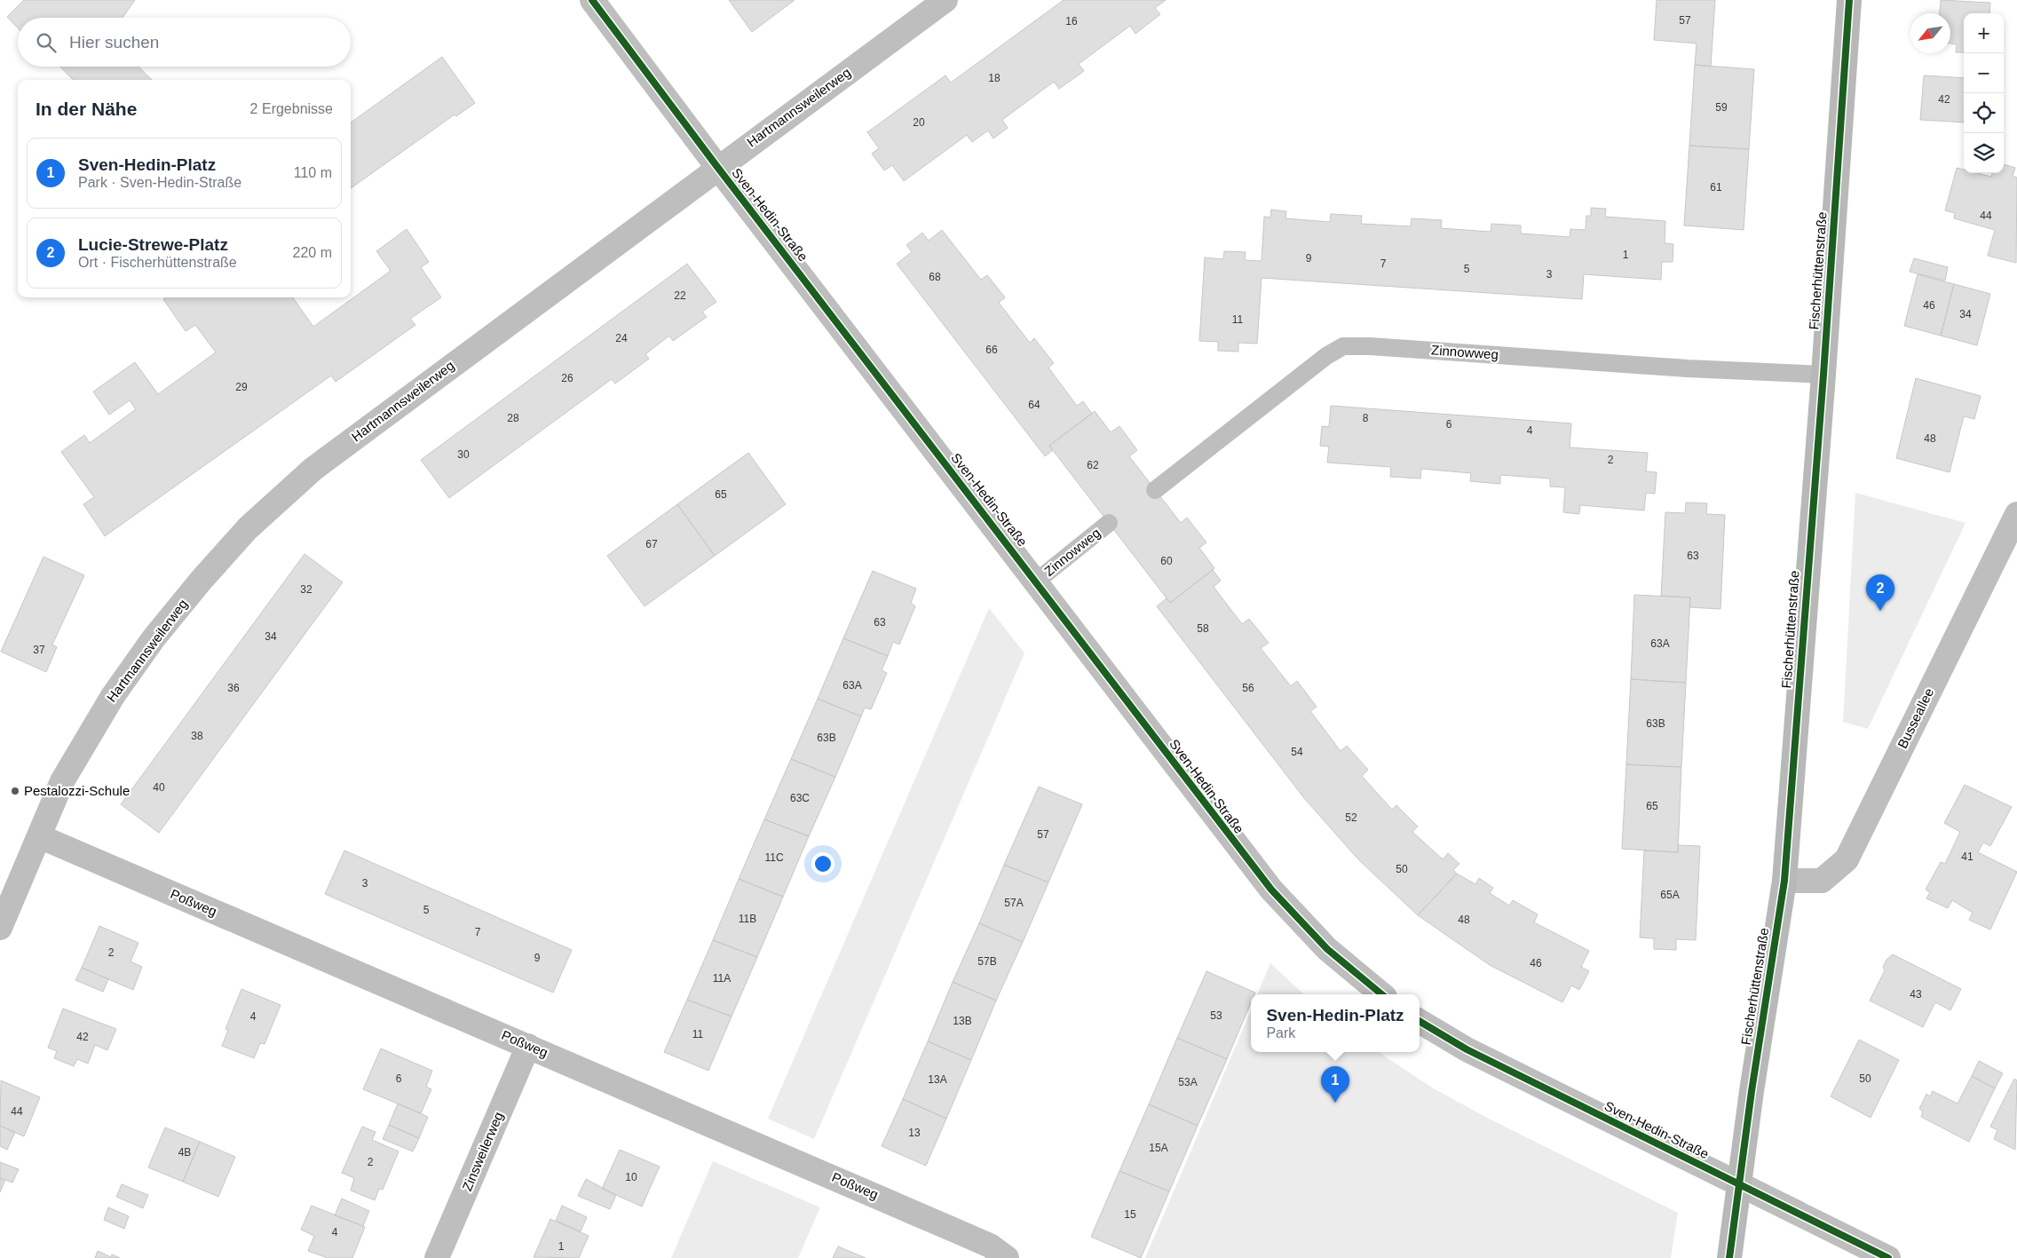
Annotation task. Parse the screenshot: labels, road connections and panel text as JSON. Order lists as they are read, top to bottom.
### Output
{
  "streets": {
    "street": [
      "Hartmannsweilerweg",
      "Sven-Hedin-Straße",
      "Fischerhüttenstraße",
      "Busseallee",
      "Poßweg",
      "Zinsweilerweg"
    ],
    "lane": ["Zinnowweg"]
  },
  "crossings": [
    ["Hartmannsweilerweg", "Sven-Hedin-Straße"],
    ["Hartmannsweilerweg", "Poßweg"],
    ["Sven-Hedin-Straße", "Fischerhüttenstraße"],
    ["Sven-Hedin-Straße", "Zinnowweg"],
    ["Fischerhüttenstraße", "Zinnowweg"],
    ["Fischerhüttenstraße", "Busseallee"],
    ["Poßweg", "Zinsweilerweg"]
  ],
  "places": ["Pestalozzi-Schule"],
  "house_numbers": [
    "57",
    "16",
    "18",
    "42",
    "59",
    "20",
    "61",
    "44",
    "1",
    "9",
    "7",
    "5",
    "3",
    "68",
    "22",
    "46",
    "34",
    "11",
    "24",
    "66",
    "26",
    "29",
    "64",
    "28",
    "8",
    "6",
    "4",
    "48",
    "30",
    "2",
    "62",
    "65",
    "67",
    "63",
    "60",
    "32",
    "63",
    "58",
    "34",
    "63A",
    "37",
    "63A",
    "36",
    "56",
    "63B",
    "38",
    "63B",
    "54",
    "40",
    "63C",
    "65",
    "52",
    "57",
    "41",
    "11C",
    "50",
    "3",
    "65A",
    "57A",
    "5",
    "11B",
    "48",
    "7",
    "2",
    "9",
    "57B",
    "46",
    "11A",
    "43",
    "53",
    "4",
    "13B",
    "11",
    "42",
    "6",
    "50",
    "13A",
    "53A",
    "44",
    "13",
    "15A",
    "4B",
    "2",
    "10",
    "15",
    "4",
    "1"
  ],
  "north": "bottom left",
  "page": {
    "map_buttons": ["+", "−"],
    "search": "Hier suchen",
    "heading": ["In der Nähe", "2 Ergebnisse"],
    "list": [
      {
        "mark": "1",
        "name": "Sven-Hedin-Platz",
        "note": "Park · Sven-Hedin-Straße",
        "value": "110 m"
      },
      {
        "mark": "2",
        "name": "Lucie-Strewe-Platz",
        "note": "Ort · Fischerhüttenstraße",
        "value": "220 m"
      }
    ],
    "pins": ["2", "1"],
    "popup": ["Sven-Hedin-Platz", "Park"]
  }
}
